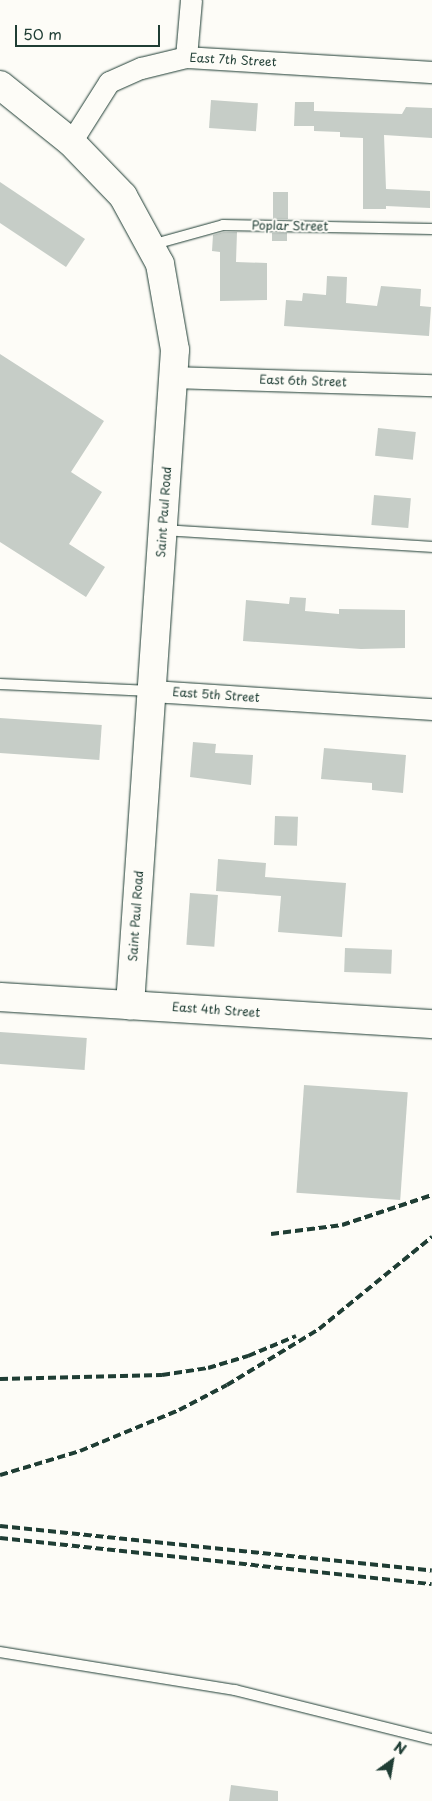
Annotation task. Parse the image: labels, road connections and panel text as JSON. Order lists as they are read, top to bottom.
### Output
{
  "streets": {
    "main road": ["Saint Paul Road", "East 4th Street"],
    "street": ["East 7th Street", "East 6th Street", "East 5th Street"],
    "lane": ["Poplar Street"]
  },
  "crossings": [
    ["East 7th Street", "Saint Paul Road"],
    ["Poplar Street", "Saint Paul Road"],
    ["East 6th Street", "Saint Paul Road"],
    ["Saint Paul Road", "East 5th Street"],
    ["Saint Paul Road", "East 4th Street"]
  ],
  "scale_bar": "50 m",
  "north": "top right"
}
